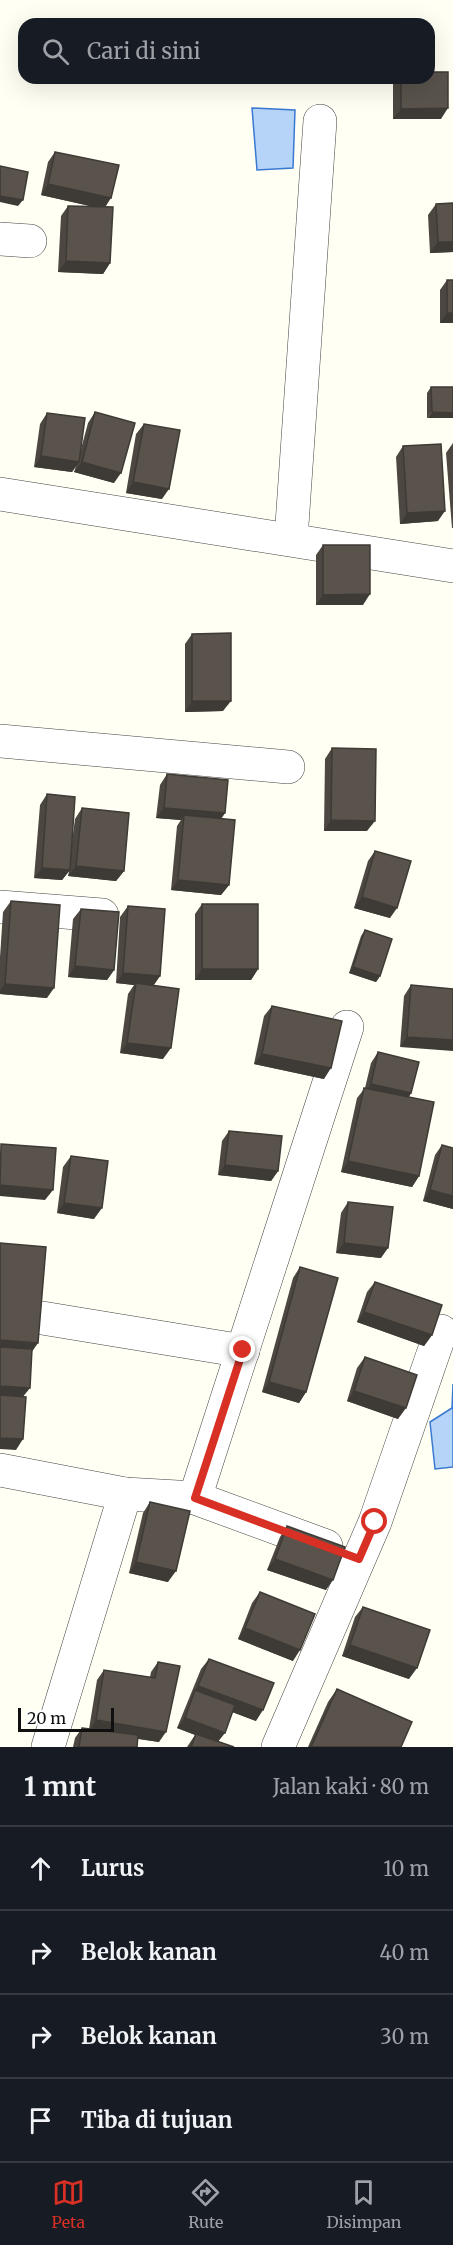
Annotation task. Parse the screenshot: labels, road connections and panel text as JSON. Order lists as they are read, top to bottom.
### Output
{
  "scale_bar": "20 m",
  "page": {
    "search": "Cari di sini",
    "scale": "20 m",
    "heading": ["1 mnt", "Jalan kaki · 80 m"],
    "list": [
      ["Lurus", "10 m"],
      ["Belok kanan", "40 m"],
      ["Belok kanan", "30 m"],
      "Tiba di tujuan"
    ],
    "nav": ["Peta", "Rute", "Disimpan"]
  }
}
